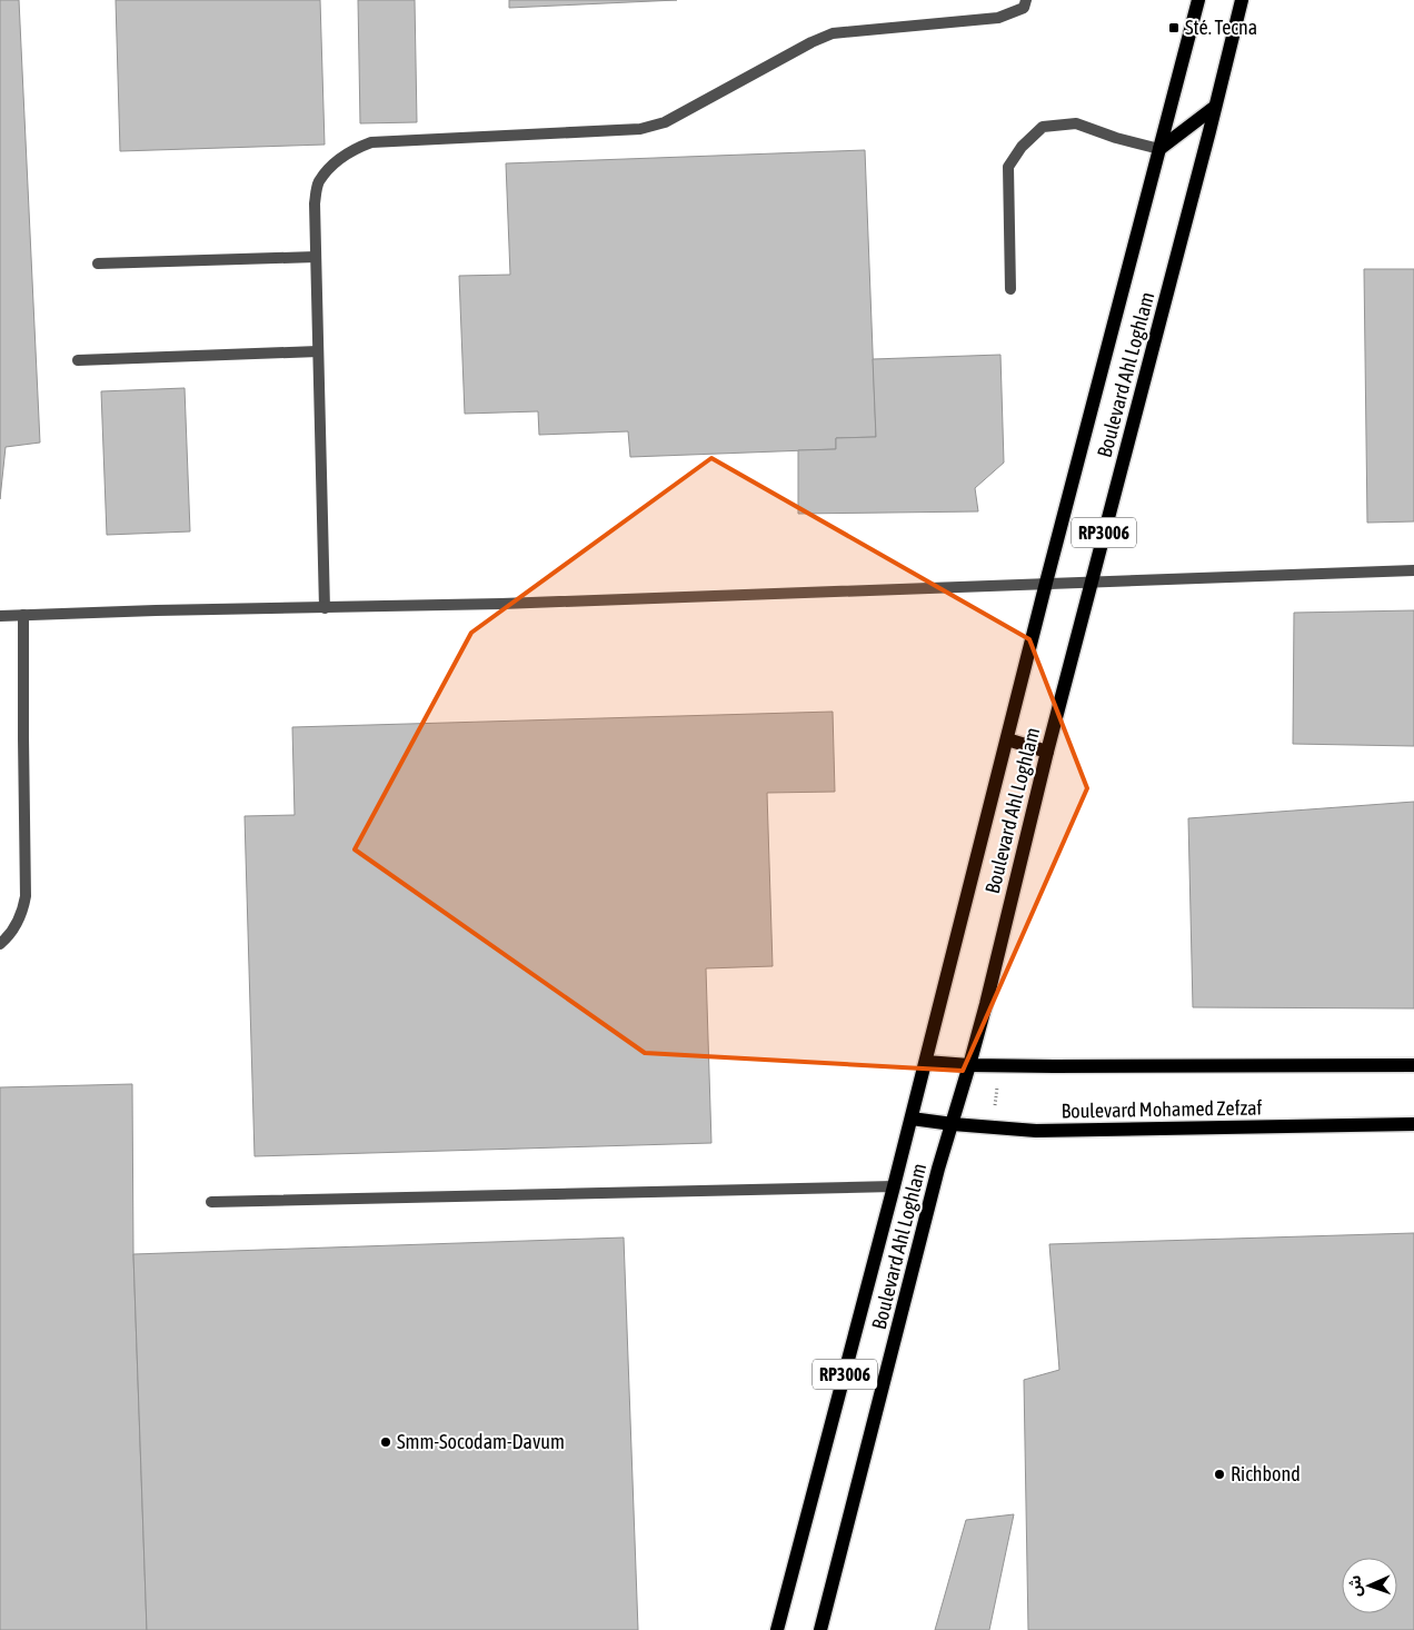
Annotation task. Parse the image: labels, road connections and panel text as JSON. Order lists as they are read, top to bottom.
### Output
{
  "streets": {
    "main road": ["Boulevard Ahl Loghlam", "RP3006", "Boulevard Mohamed Zefzaf"]
  },
  "crossings": [
    ["Boulevard Ahl Loghlam", "Boulevard Mohamed Zefzaf"]
  ],
  "places": {
    "transit": ["Sté. Tecna"],
    "other": ["Smm-Socodam-Davum", "Richbond"]
  },
  "north": "left"
}
